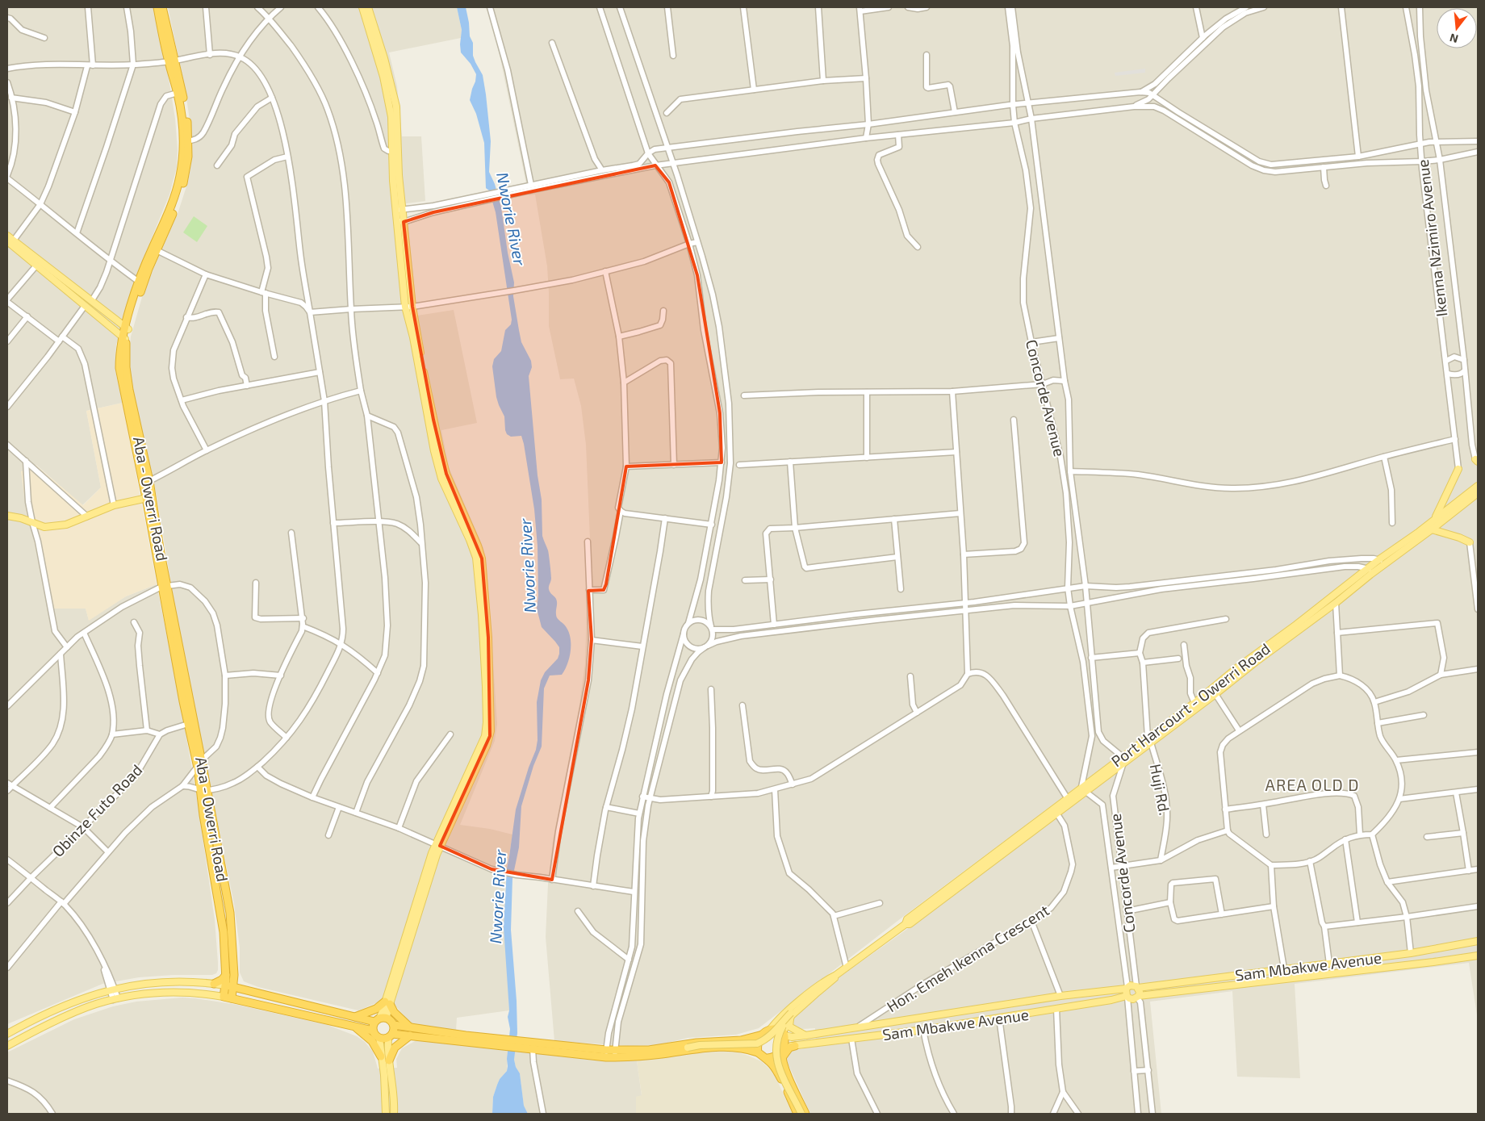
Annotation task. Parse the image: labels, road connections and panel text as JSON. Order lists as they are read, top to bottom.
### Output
{
  "streets": {
    "highway": ["Aba - Owerri Road"],
    "main road": ["Port Harcourt - Owerri Road", "Sam Mbakwe Avenue"],
    "street": [
      "Ikenna Nzimiro Avenue",
      "Concorde Avenue",
      "Huji Rd.",
      "Obinze Futo Road",
      "Hon. Emeh Ikenna Crescent"
    ]
  },
  "crossings": [
    ["Concorde Avenue", "Port Harcourt - Owerri Road"],
    ["Concorde Avenue", "Sam Mbakwe Avenue"],
    ["Port Harcourt - Owerri Road", "Huji Rd."],
    ["Port Harcourt - Owerri Road", "Hon. Emeh Ikenna Crescent"],
    ["Hon. Emeh Ikenna Crescent", "Sam Mbakwe Avenue"]
  ],
  "districts": ["AREA OLD D"],
  "water": ["Nworie River"],
  "north": "bottom"
}
